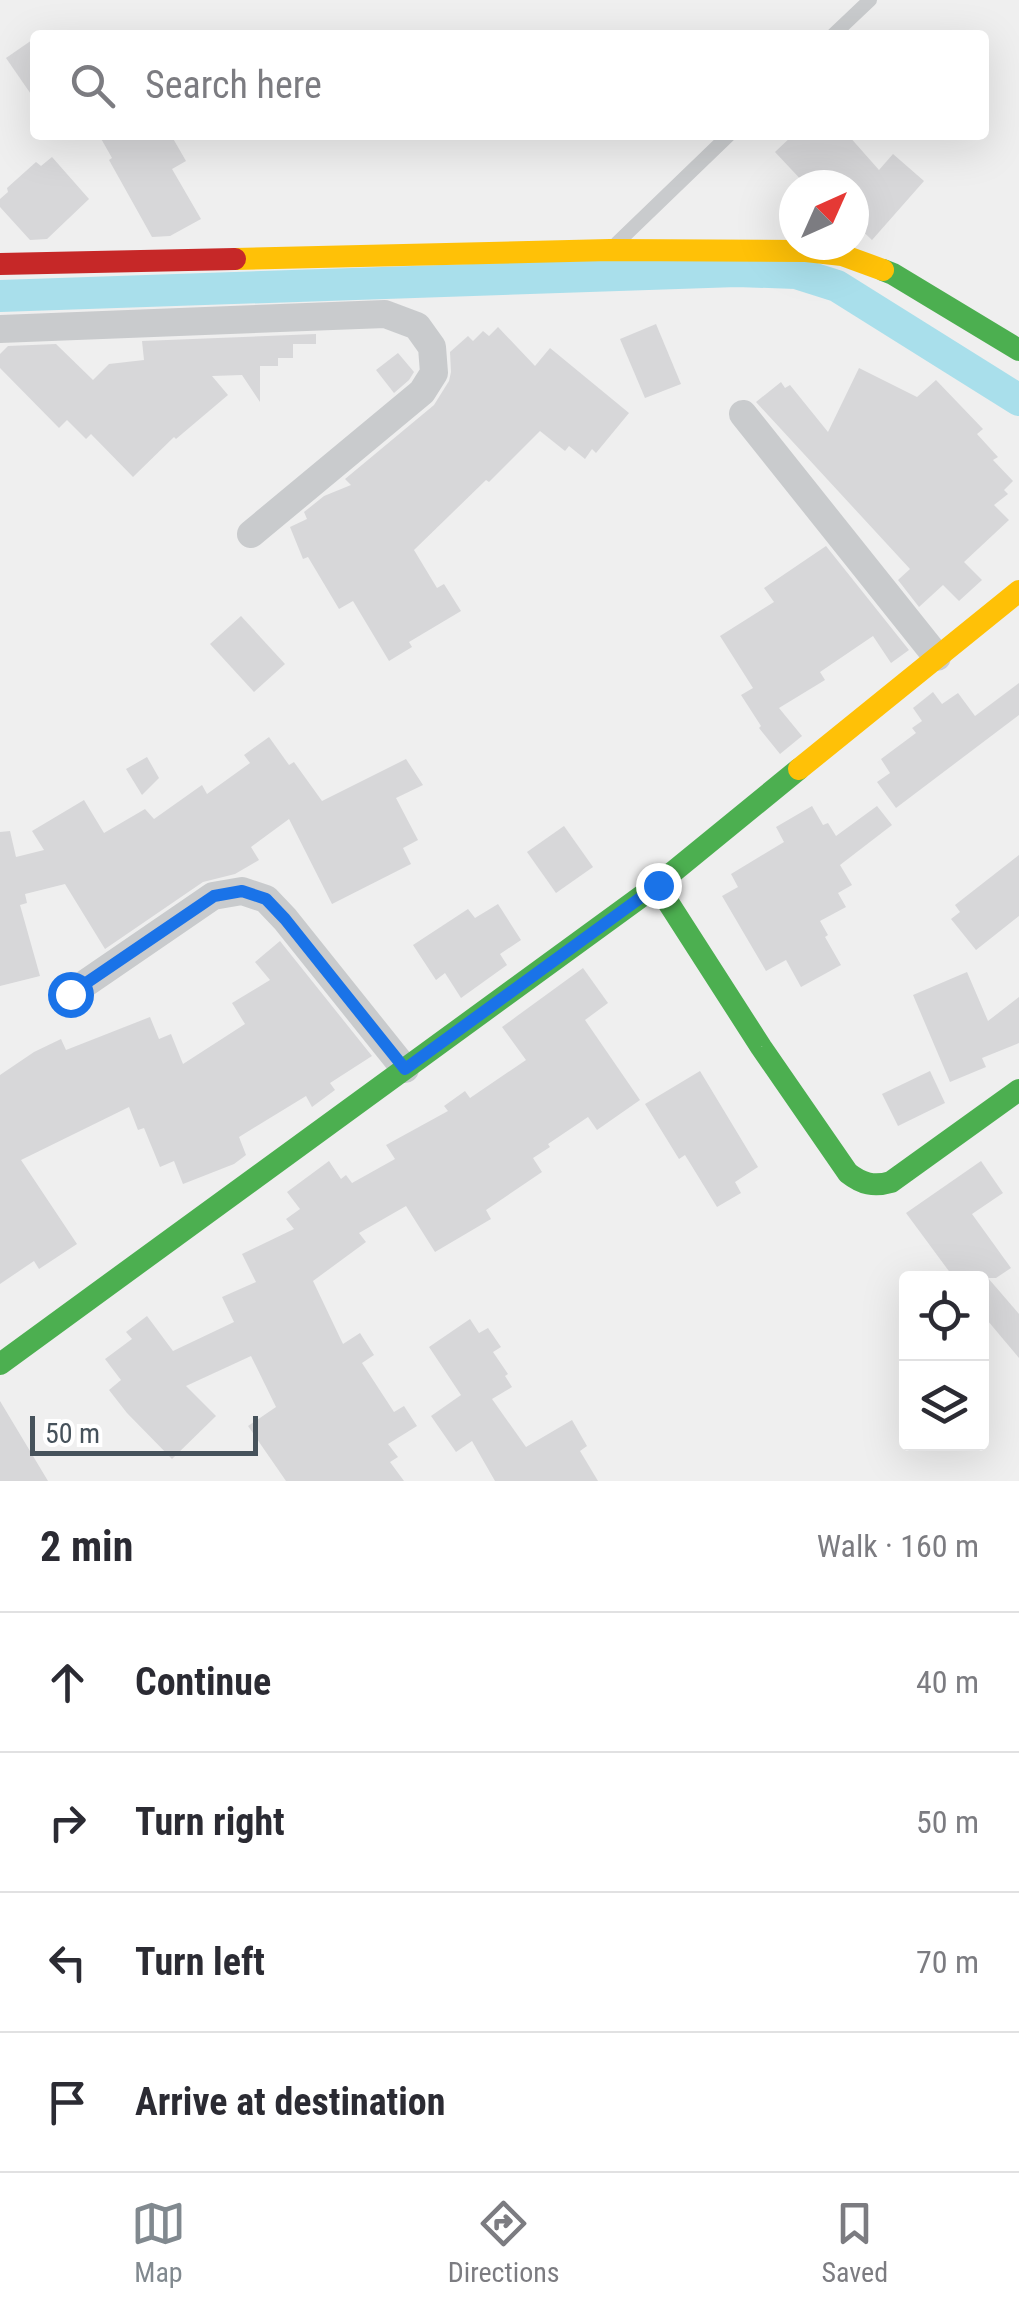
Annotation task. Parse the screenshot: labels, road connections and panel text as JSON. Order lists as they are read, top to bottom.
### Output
{
  "scale_bar": "50 m",
  "north": "top right",
  "page": {
    "search": "Search here",
    "scale": "50 m",
    "heading": ["2 min", "Walk · 160 m"],
    "list": [
      ["Continue", "40 m"],
      ["Turn right", "50 m"],
      ["Turn left", "70 m"],
      "Arrive at destination"
    ],
    "nav": ["Map", "Directions", "Saved"]
  }
}
